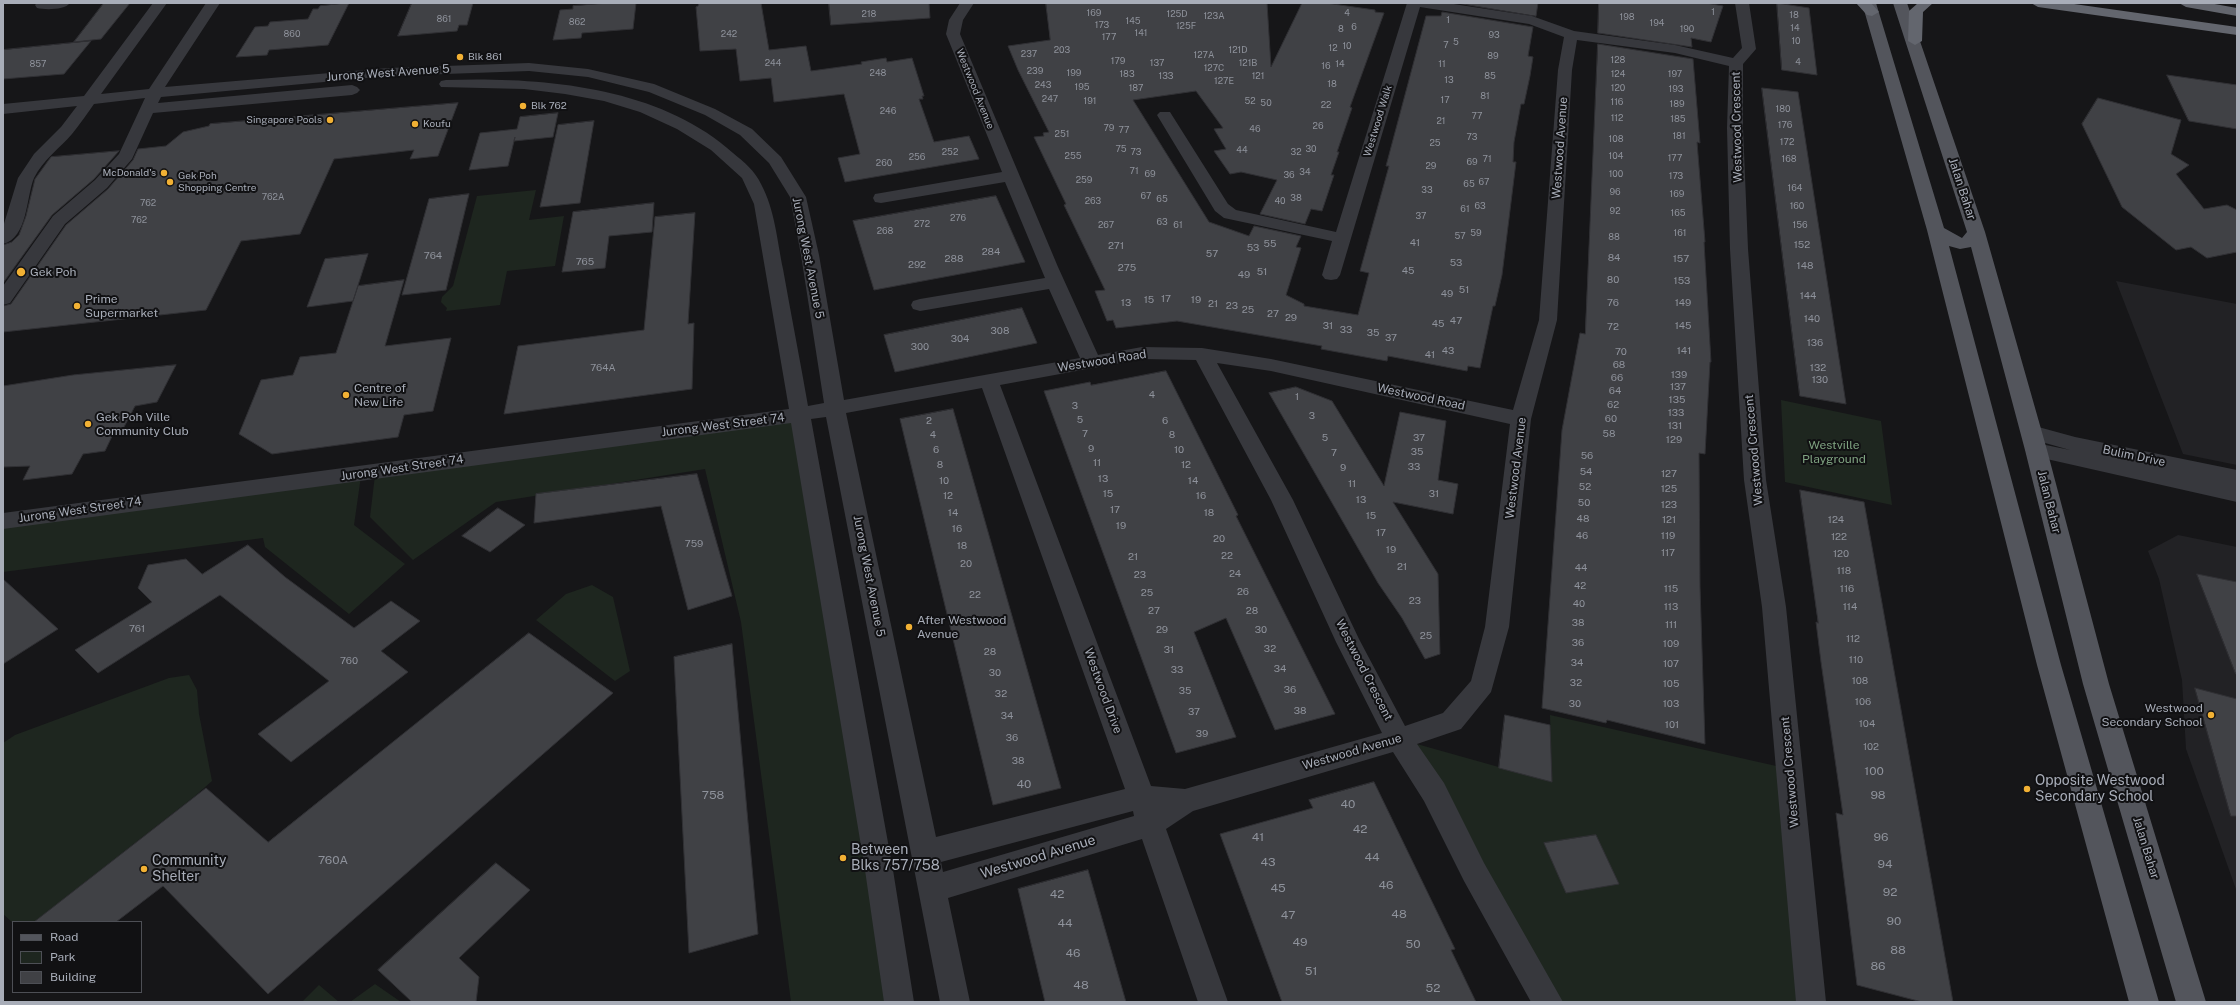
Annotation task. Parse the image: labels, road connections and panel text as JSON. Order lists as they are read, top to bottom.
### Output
{
  "streets": {
    "main road": ["Jalan Bahar"],
    "street": [
      "Jurong West Avenue 5",
      "Westwood Avenue",
      "Westwood Walk",
      "Westwood Crescent",
      "Westwood Road",
      "Jurong West Street 74",
      "Bulim Drive",
      "Westwood Drive"
    ]
  },
  "crossings": [
    ["Jurong West Avenue 5", "Westwood Avenue"],
    ["Jurong West Avenue 5", "Westwood Road"],
    ["Jurong West Avenue 5", "Jurong West Street 74"],
    ["Westwood Avenue", "Westwood Crescent"],
    ["Westwood Avenue", "Westwood Road"],
    ["Westwood Avenue", "Westwood Drive"],
    ["Westwood Crescent", "Westwood Road"],
    ["Jalan Bahar", "Bulim Drive"],
    ["Westwood Road", "Jurong West Street 74"],
    ["Westwood Road", "Westwood Drive"]
  ],
  "parks": ["Westville Playground"],
  "places": [
    "Blk 861",
    "Blk 762",
    "Singapore Pools",
    "Koufu",
    "McDonald's",
    "Gek Poh Shopping Centre",
    "Gek Poh",
    "Prime Supermarket",
    "Centre of New Life",
    "Gek Poh Ville Community Club",
    "After Westwood Avenue",
    "Westwood Secondary School",
    "Opposite Westwood Secondary School",
    "Between Blks 757/758",
    "Community Shelter"
  ],
  "house_numbers": [
    "1",
    "169",
    "4",
    "218",
    "125D",
    "18",
    "123A",
    "198",
    "861",
    "1",
    "145",
    "862",
    "194",
    "173",
    "125F",
    "6",
    "14",
    "8",
    "190",
    "141",
    "860",
    "242",
    "93",
    "177",
    "10",
    "5",
    "7",
    "10",
    "12",
    "203",
    "121D",
    "237",
    "127A",
    "89",
    "128",
    "179",
    "4",
    "244",
    "137",
    "121B",
    "857",
    "14",
    "11",
    "16",
    "127C",
    "239",
    "248",
    "199",
    "183",
    "124",
    "197",
    "133",
    "121",
    "85",
    "13",
    "127E",
    "18",
    "243",
    "195",
    "187",
    "120",
    "193",
    "81",
    "247",
    "17",
    "191",
    "52",
    "116",
    "50",
    "189",
    "22",
    "180",
    "246",
    "77",
    "112",
    "185",
    "21",
    "176",
    "26",
    "79",
    "46",
    "77",
    "251",
    "181",
    "73",
    "108",
    "172",
    "25",
    "75",
    "30",
    "44",
    "252",
    "73",
    "32",
    "255",
    "104",
    "256",
    "177",
    "71",
    "168",
    "69",
    "260",
    "29",
    "71",
    "34",
    "69",
    "100",
    "36",
    "173",
    "259",
    "67",
    "65",
    "164",
    "33",
    "96",
    "169",
    "67",
    "762A",
    "38",
    "65",
    "263",
    "40",
    "762",
    "63",
    "160",
    "61",
    "92",
    "165",
    "37",
    "276",
    "762",
    "63",
    "272",
    "267",
    "61",
    "156",
    "268",
    "59",
    "161",
    "57",
    "88",
    "41",
    "55",
    "152",
    "271",
    "53",
    "284",
    "57",
    "764",
    "84",
    "288",
    "157",
    "765",
    "53",
    "292",
    "148",
    "275",
    "45",
    "51",
    "49",
    "80",
    "153",
    "51",
    "49",
    "144",
    "17",
    "15",
    "19",
    "13",
    "76",
    "149",
    "21",
    "23",
    "25",
    "27",
    "29",
    "140",
    "47",
    "45",
    "31",
    "145",
    "72",
    "33",
    "308",
    "35",
    "37",
    "304",
    "136",
    "300",
    "43",
    "141",
    "70",
    "41",
    "68",
    "764A",
    "132",
    "139",
    "66",
    "130",
    "137",
    "64",
    "4",
    "1",
    "135",
    "62",
    "3",
    "133",
    "3",
    "60",
    "5",
    "2",
    "6",
    "131",
    "7",
    "58",
    "4",
    "8",
    "5",
    "37",
    "129",
    "9",
    "6",
    "10",
    "35",
    "7",
    "56",
    "11",
    "8",
    "12",
    "33",
    "9",
    "54",
    "127",
    "13",
    "10",
    "14",
    "11",
    "52",
    "125",
    "15",
    "31",
    "12",
    "16",
    "13",
    "50",
    "123",
    "17",
    "14",
    "18",
    "15",
    "48",
    "121",
    "124",
    "19",
    "16",
    "17",
    "46",
    "119",
    "122",
    "20",
    "759",
    "18",
    "19",
    "117",
    "120",
    "22",
    "21",
    "20",
    "21",
    "44",
    "118",
    "24",
    "23",
    "42",
    "115",
    "116",
    "26",
    "25",
    "22",
    "23",
    "40",
    "113",
    "114",
    "27",
    "28",
    "38",
    "111",
    "761",
    "29",
    "30",
    "25",
    "112",
    "36",
    "109",
    "32",
    "31",
    "28",
    "110",
    "760",
    "34",
    "107",
    "34",
    "33",
    "30",
    "108",
    "32",
    "105",
    "36",
    "35",
    "32",
    "106",
    "30",
    "103",
    "38",
    "37",
    "34",
    "104",
    "101",
    "39",
    "36",
    "102",
    "38",
    "100",
    "40",
    "758",
    "98",
    "40",
    "42",
    "41",
    "96",
    "44",
    "760A",
    "43",
    "94",
    "46",
    "45",
    "92",
    "42",
    "48",
    "47",
    "90",
    "44",
    "49",
    "50",
    "88",
    "46",
    "86",
    "51",
    "48",
    "52"
  ],
  "legend": ["Road", "Park", "Building"]
}
